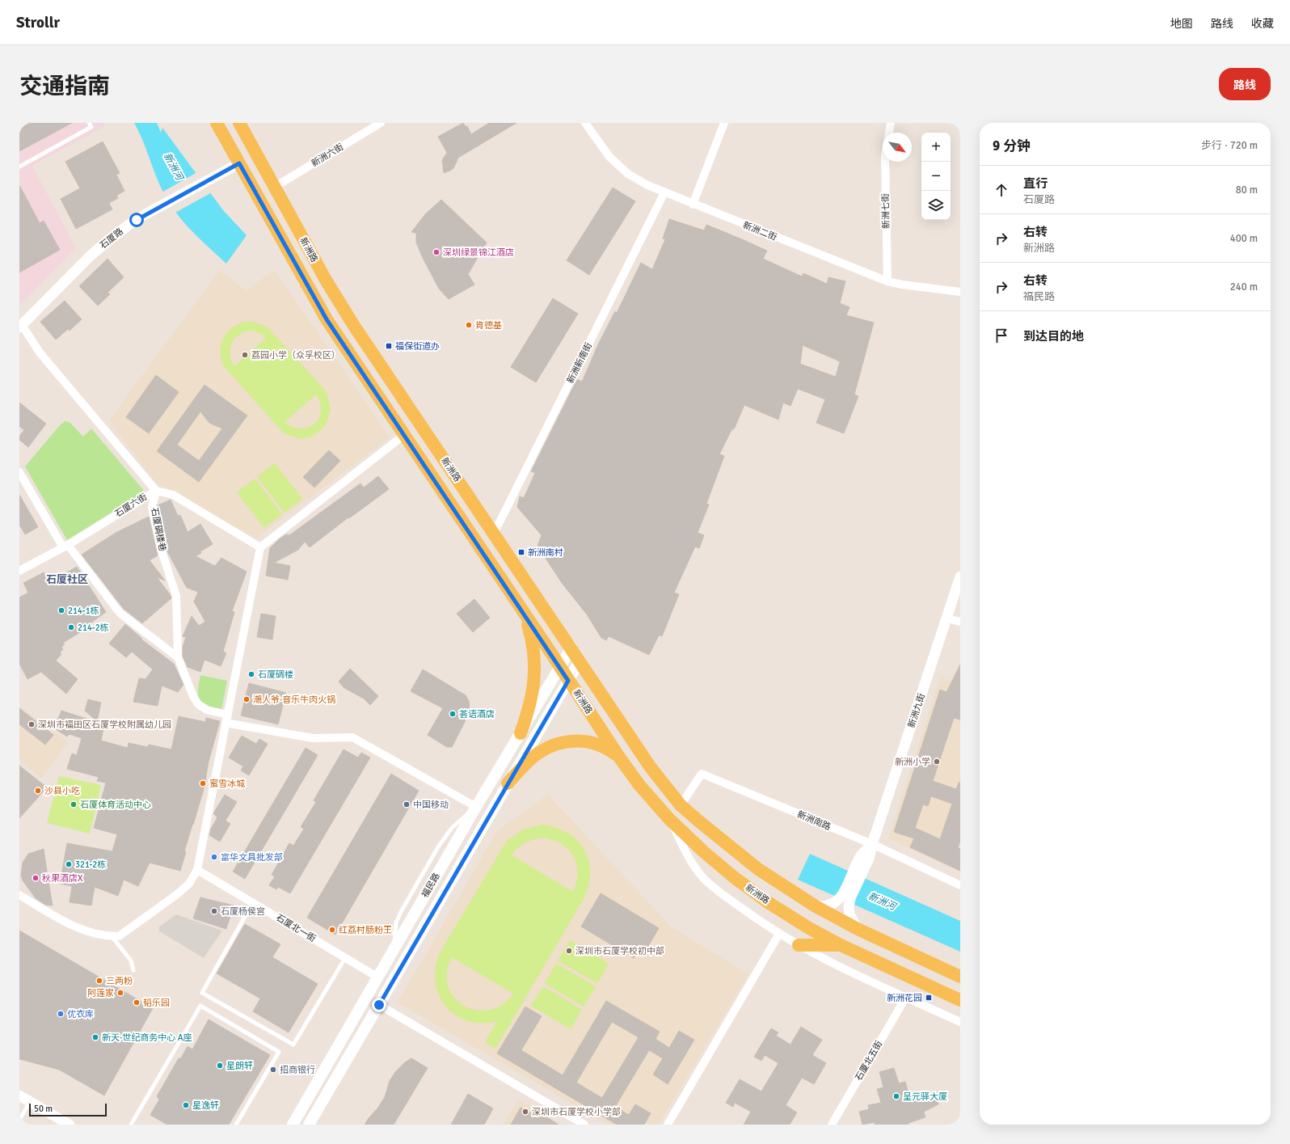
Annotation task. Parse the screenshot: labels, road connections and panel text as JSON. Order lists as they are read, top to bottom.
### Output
{
  "streets": {
    "main road": ["新洲路", "福民路"],
    "street": [
      "新洲六街",
      "新洲七街",
      "新洲二街",
      "石厦路",
      "新洲新南街",
      "石厦六街",
      "石厦碉楼巷",
      "新洲九街",
      "新洲南路",
      "石厦北一街",
      "石厦北五街"
    ]
  },
  "crossings": [
    ["新洲六街", "新洲路"],
    ["新洲七街", "新洲二街"],
    ["新洲二街", "新洲新南街"],
    ["石厦路", "新洲路"],
    ["新洲路", "新洲新南街"],
    ["新洲路", "新洲九街"],
    ["新洲路", "新洲南路"],
    ["新洲路", "福民路"],
    ["石厦六街", "石厦碉楼巷"],
    ["石厦碉楼巷", "福民路"],
    ["新洲九街", "新洲南路"],
    ["福民路", "石厦北一街"]
  ],
  "districts": ["石厦社区"],
  "water": ["新洲河"],
  "places": {
    "other": [
      "深圳绿景锦江酒店",
      "肯德基",
      "荔园小学（众孚校区）",
      "214-1栋",
      "214-2栋",
      "石厦碉楼",
      "潮人爷·音乐牛肉火锅",
      "荟语酒店",
      "深圳市福田区石厦学校附属幼儿园",
      "新洲小学",
      "蜜雪冰城",
      "沙县小吃",
      "石厦体育活动中心",
      "中国移动",
      "富华文具批发部",
      "321-2栋",
      "秋果酒店X",
      "石厦杨侯宫",
      "红荔村肠粉王",
      "深圳市石厦学校初中部",
      "三两粉",
      "阿莲家",
      "韬乐园",
      "优衣库",
      "新天·世纪商务中心 A座",
      "星朗轩",
      "招商银行",
      "呈元驿大厦",
      "星逸轩",
      "深圳市石厦学校小学部"
    ],
    "transit": ["福保街道办", "新洲南村", "新洲花园"]
  },
  "scale_bar": "50 m",
  "north": "bottom right",
  "page": {
    "header": "Strollr",
    "nav": ["地图", "路线", "收藏"],
    "title": "交通指南",
    "buttons": "路线",
    "heading": ["9 分钟", "步行 · 720 m"],
    "map_buttons": ["+", "−"],
    "list": [
      ["直行", "石厦路", "80 m"],
      ["右转", "新洲路", "400 m"],
      ["右转", "福民路", "240 m"],
      "到达目的地"
    ],
    "scale": "50 m"
  }
}
